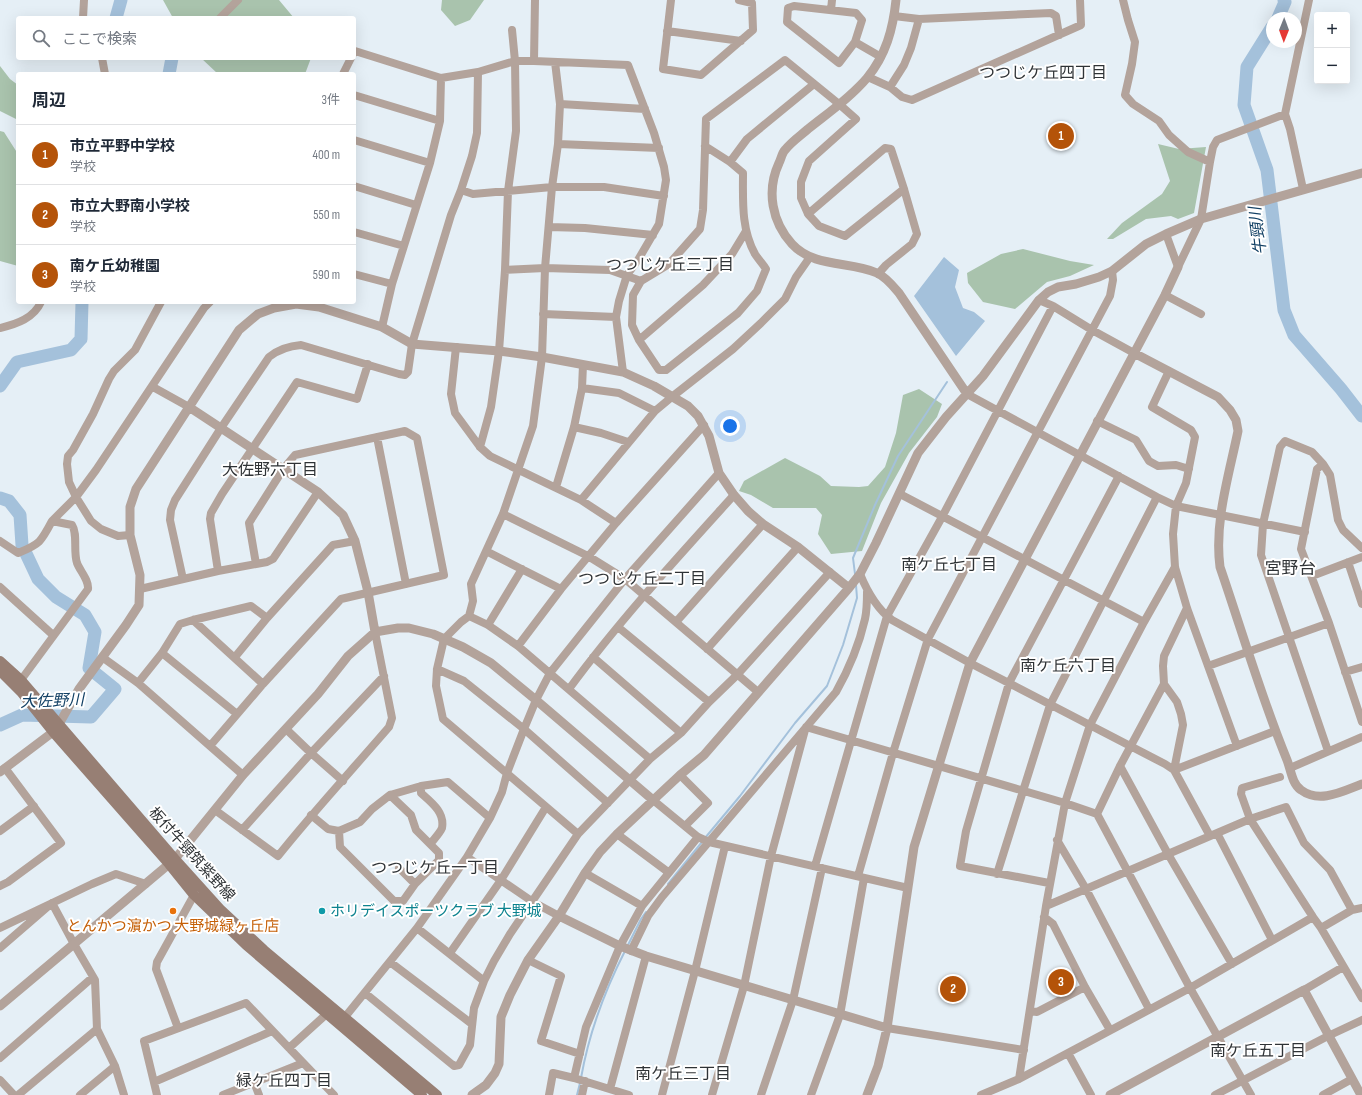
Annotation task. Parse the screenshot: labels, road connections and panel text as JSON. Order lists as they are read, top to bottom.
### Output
{
  "streets": {
    "main road": ["板付牛頸筑紫野線"]
  },
  "districts": [
    "つつじケ丘四丁目",
    "つつじケ丘三丁目",
    "大佐野六丁目",
    "南ケ丘七丁目",
    "宮野台",
    "つつじケ丘二丁目",
    "南ケ丘六丁目",
    "つつじケ丘一丁目",
    "南ケ丘五丁目",
    "南ケ丘三丁目",
    "緑ケ丘四丁目"
  ],
  "water": ["牛頸川", "大佐野川"],
  "places": ["とんかつ濵かつ 大野城緑ヶ丘店", "ホリデイスポーツクラブ 大野城"],
  "north": "bottom",
  "page": {
    "map_buttons": ["+", "−"],
    "search": "ここで検索",
    "heading": ["周辺", "3件"],
    "pins": ["1", "3", "2"],
    "list": [
      {
        "mark": "1",
        "name": "市立平野中学校",
        "note": "学校",
        "value": "400 m"
      },
      {
        "mark": "2",
        "name": "市立大野南小学校",
        "note": "学校",
        "value": "550 m"
      },
      {
        "mark": "3",
        "name": "南ケ丘幼稚園",
        "note": "学校",
        "value": "590 m"
      }
    ]
  }
}
